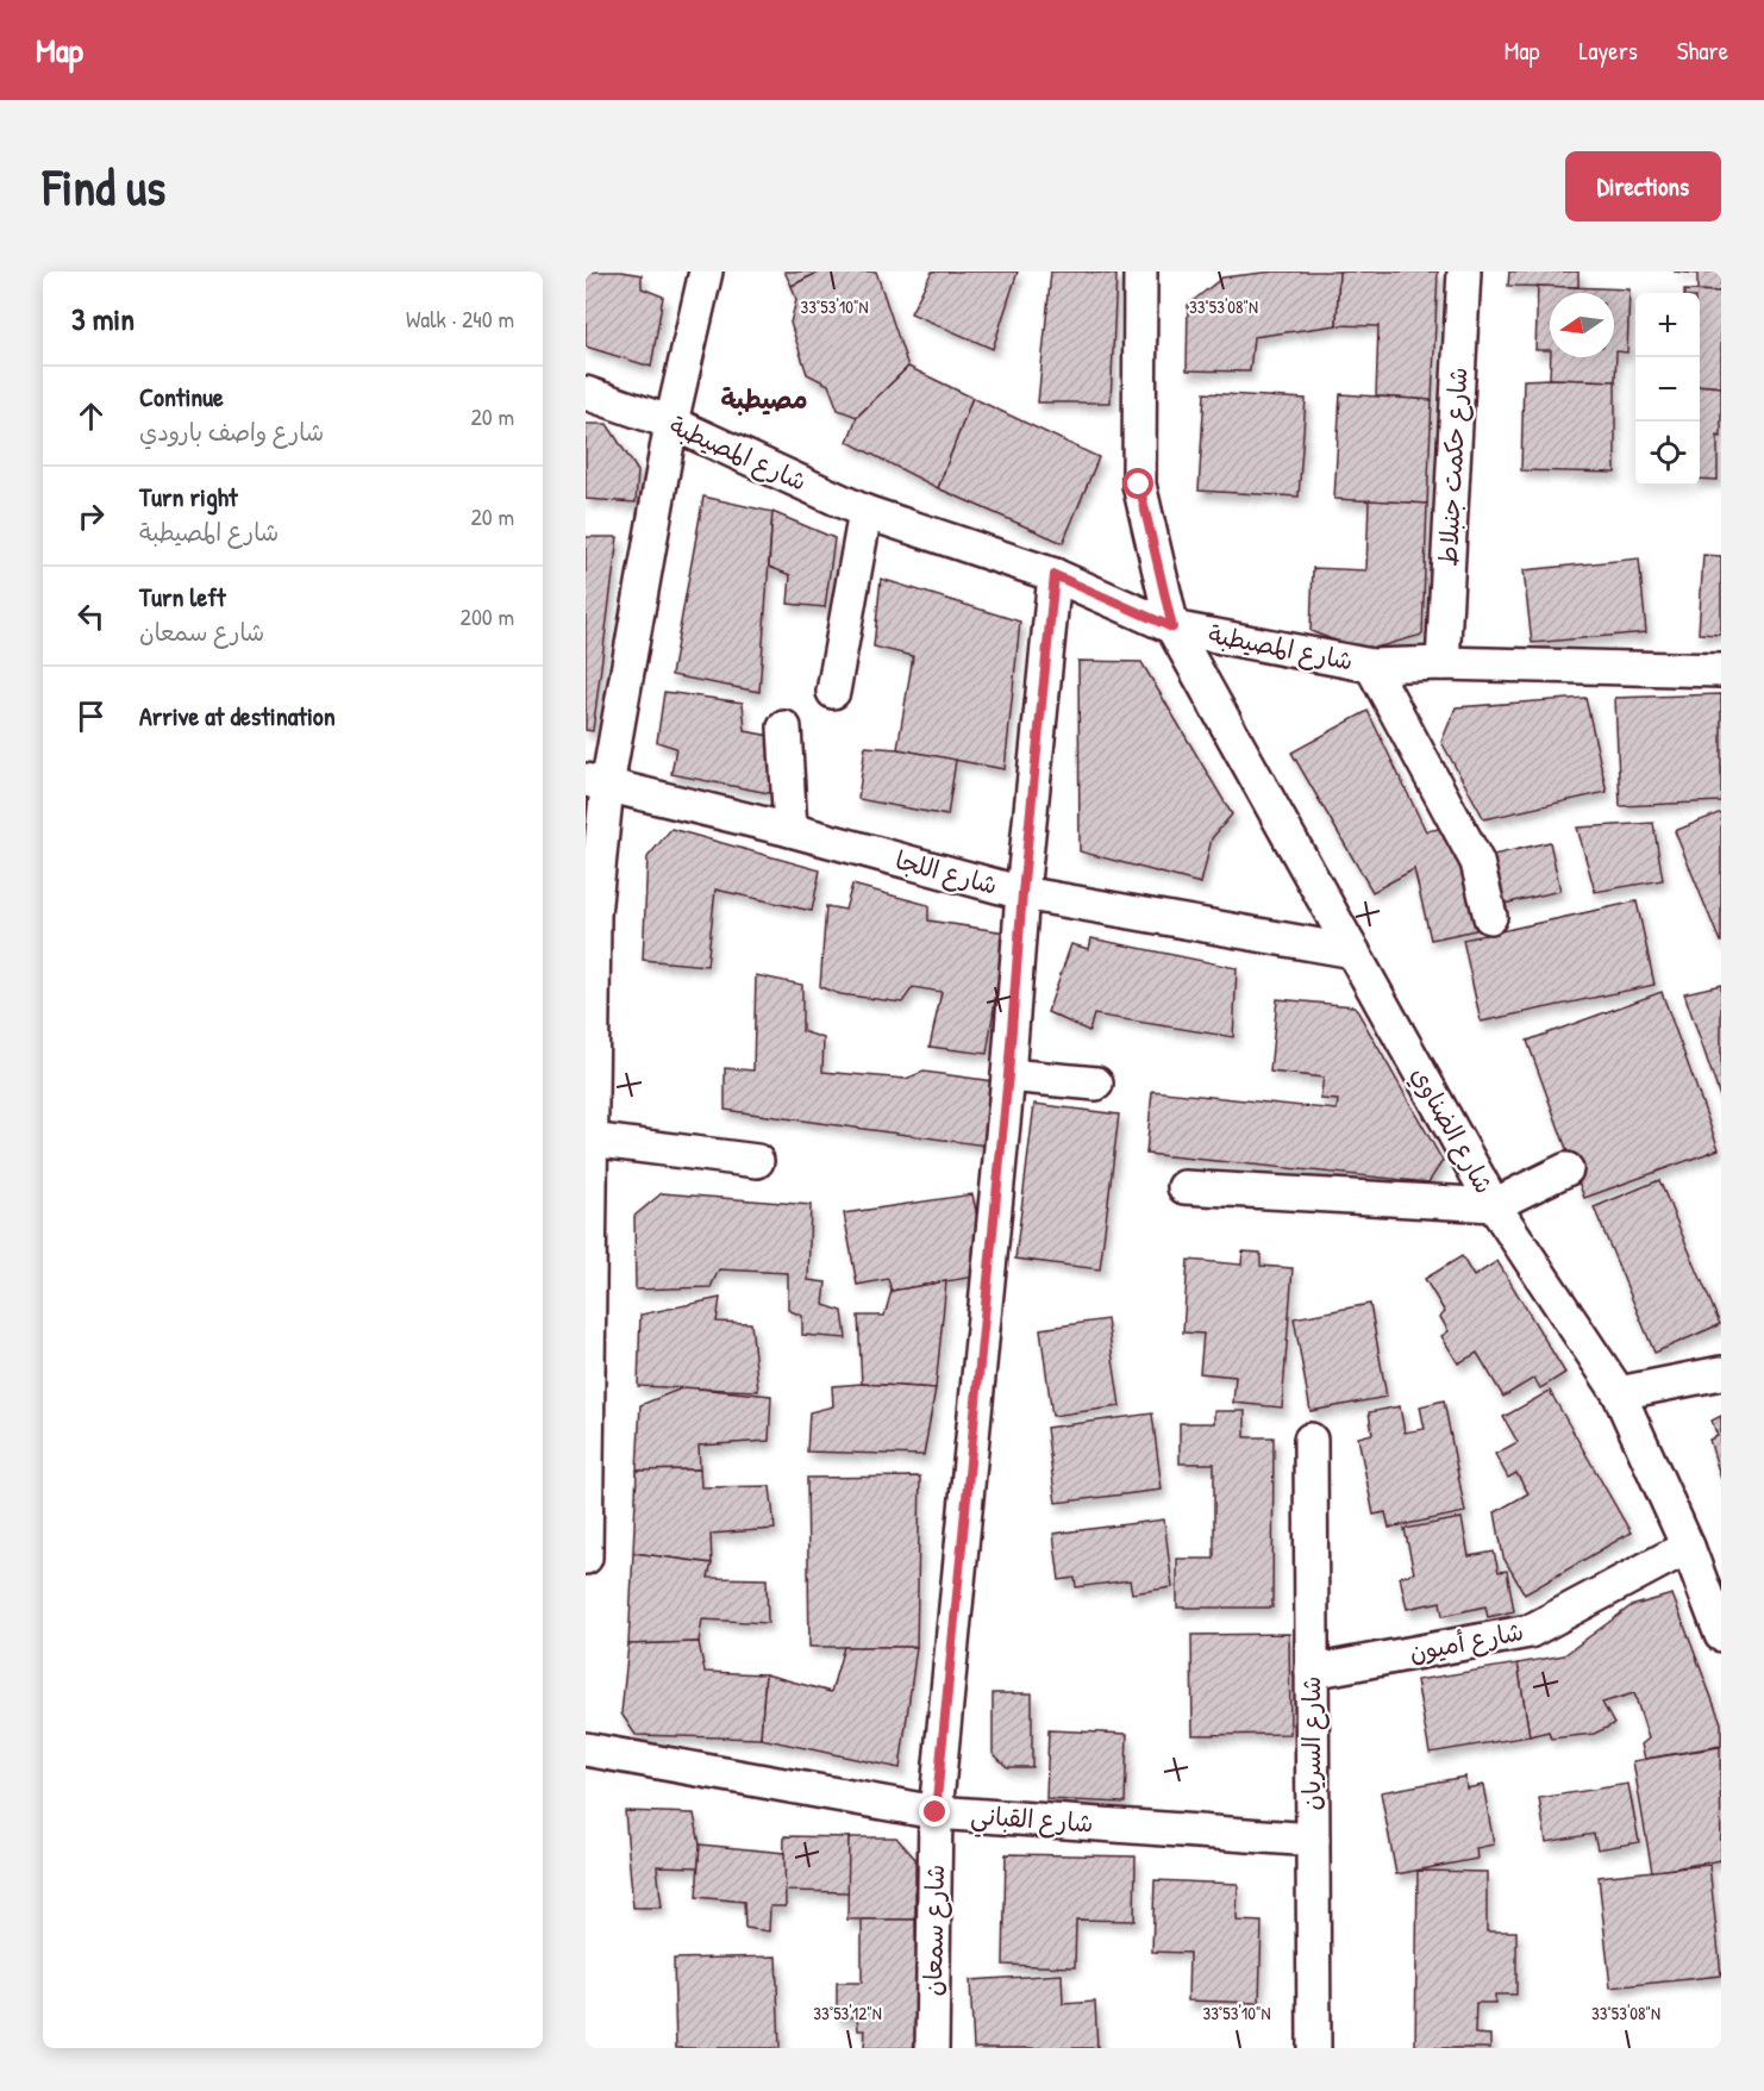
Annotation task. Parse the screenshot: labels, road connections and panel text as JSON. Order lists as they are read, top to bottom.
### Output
{
  "streets": {
    "street": [
      "شارع المصيطبة",
      "شارع حكمت جنبلاط",
      "شارع اللجا",
      "شارع الضناوي",
      "شارع أميون",
      "شارع السريان",
      "شارع القباني",
      "شارع سمعان"
    ]
  },
  "crossings": [
    ["شارع المصيطبة", "شارع حكمت جنبلاط"],
    ["شارع المصيطبة", "شارع الضناوي"],
    ["شارع المصيطبة", "شارع سمعان"],
    ["شارع اللجا", "شارع الضناوي"],
    ["شارع اللجا", "شارع سمعان"],
    ["شارع الضناوي", "شارع أميون"],
    ["شارع أميون", "شارع السريان"],
    ["شارع السريان", "شارع القباني"],
    ["شارع القباني", "شارع سمعان"]
  ],
  "districts": ["مصيطبة"],
  "north": "left",
  "page": {
    "header": "Map",
    "nav": ["Map", "Layers", "Share"],
    "buttons": "Directions",
    "title": "Find us",
    "heading": ["3 min", "Walk · 240 m"],
    "map_buttons": ["+", "−"],
    "list": [
      ["Continue", "شارع واصف بارودي", "20 m"],
      ["Turn right", "شارع المصيطبة", "20 m"],
      ["Turn left", "شارع سمعان", "200 m"],
      "Arrive at destination"
    ]
  },
  "coordinates": ["33°53'10\"N", "33°53'08\"N", "33°53'12\"N"]
}
